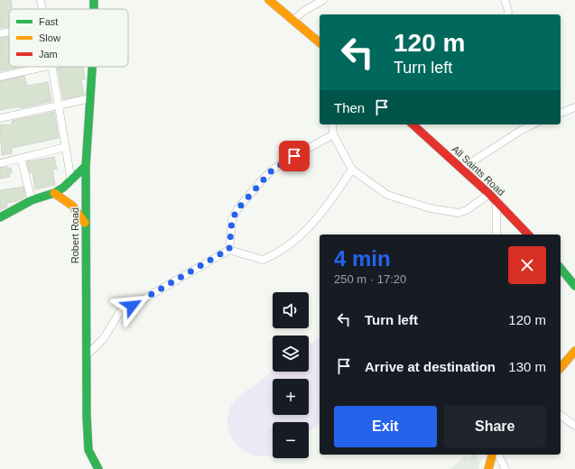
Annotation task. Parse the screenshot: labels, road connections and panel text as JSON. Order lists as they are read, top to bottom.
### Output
{
  "streets": {
    "street": ["All Saints Road", "Robert Road"]
  },
  "legend": ["Fast", "Slow", "Jam"],
  "page": {
    "turn": ["120 m", "Turn left"],
    "then": "Then",
    "heading": ["4 min", "250 m · 17:20"],
    "map_buttons": ["+", "−"],
    "list": [
      {
        "name": "Turn left",
        "value": "120 m"
      },
      {
        "name": "Arrive at destination",
        "value": "130 m"
      }
    ],
    "buttons": ["Exit", "Share"]
  }
}
